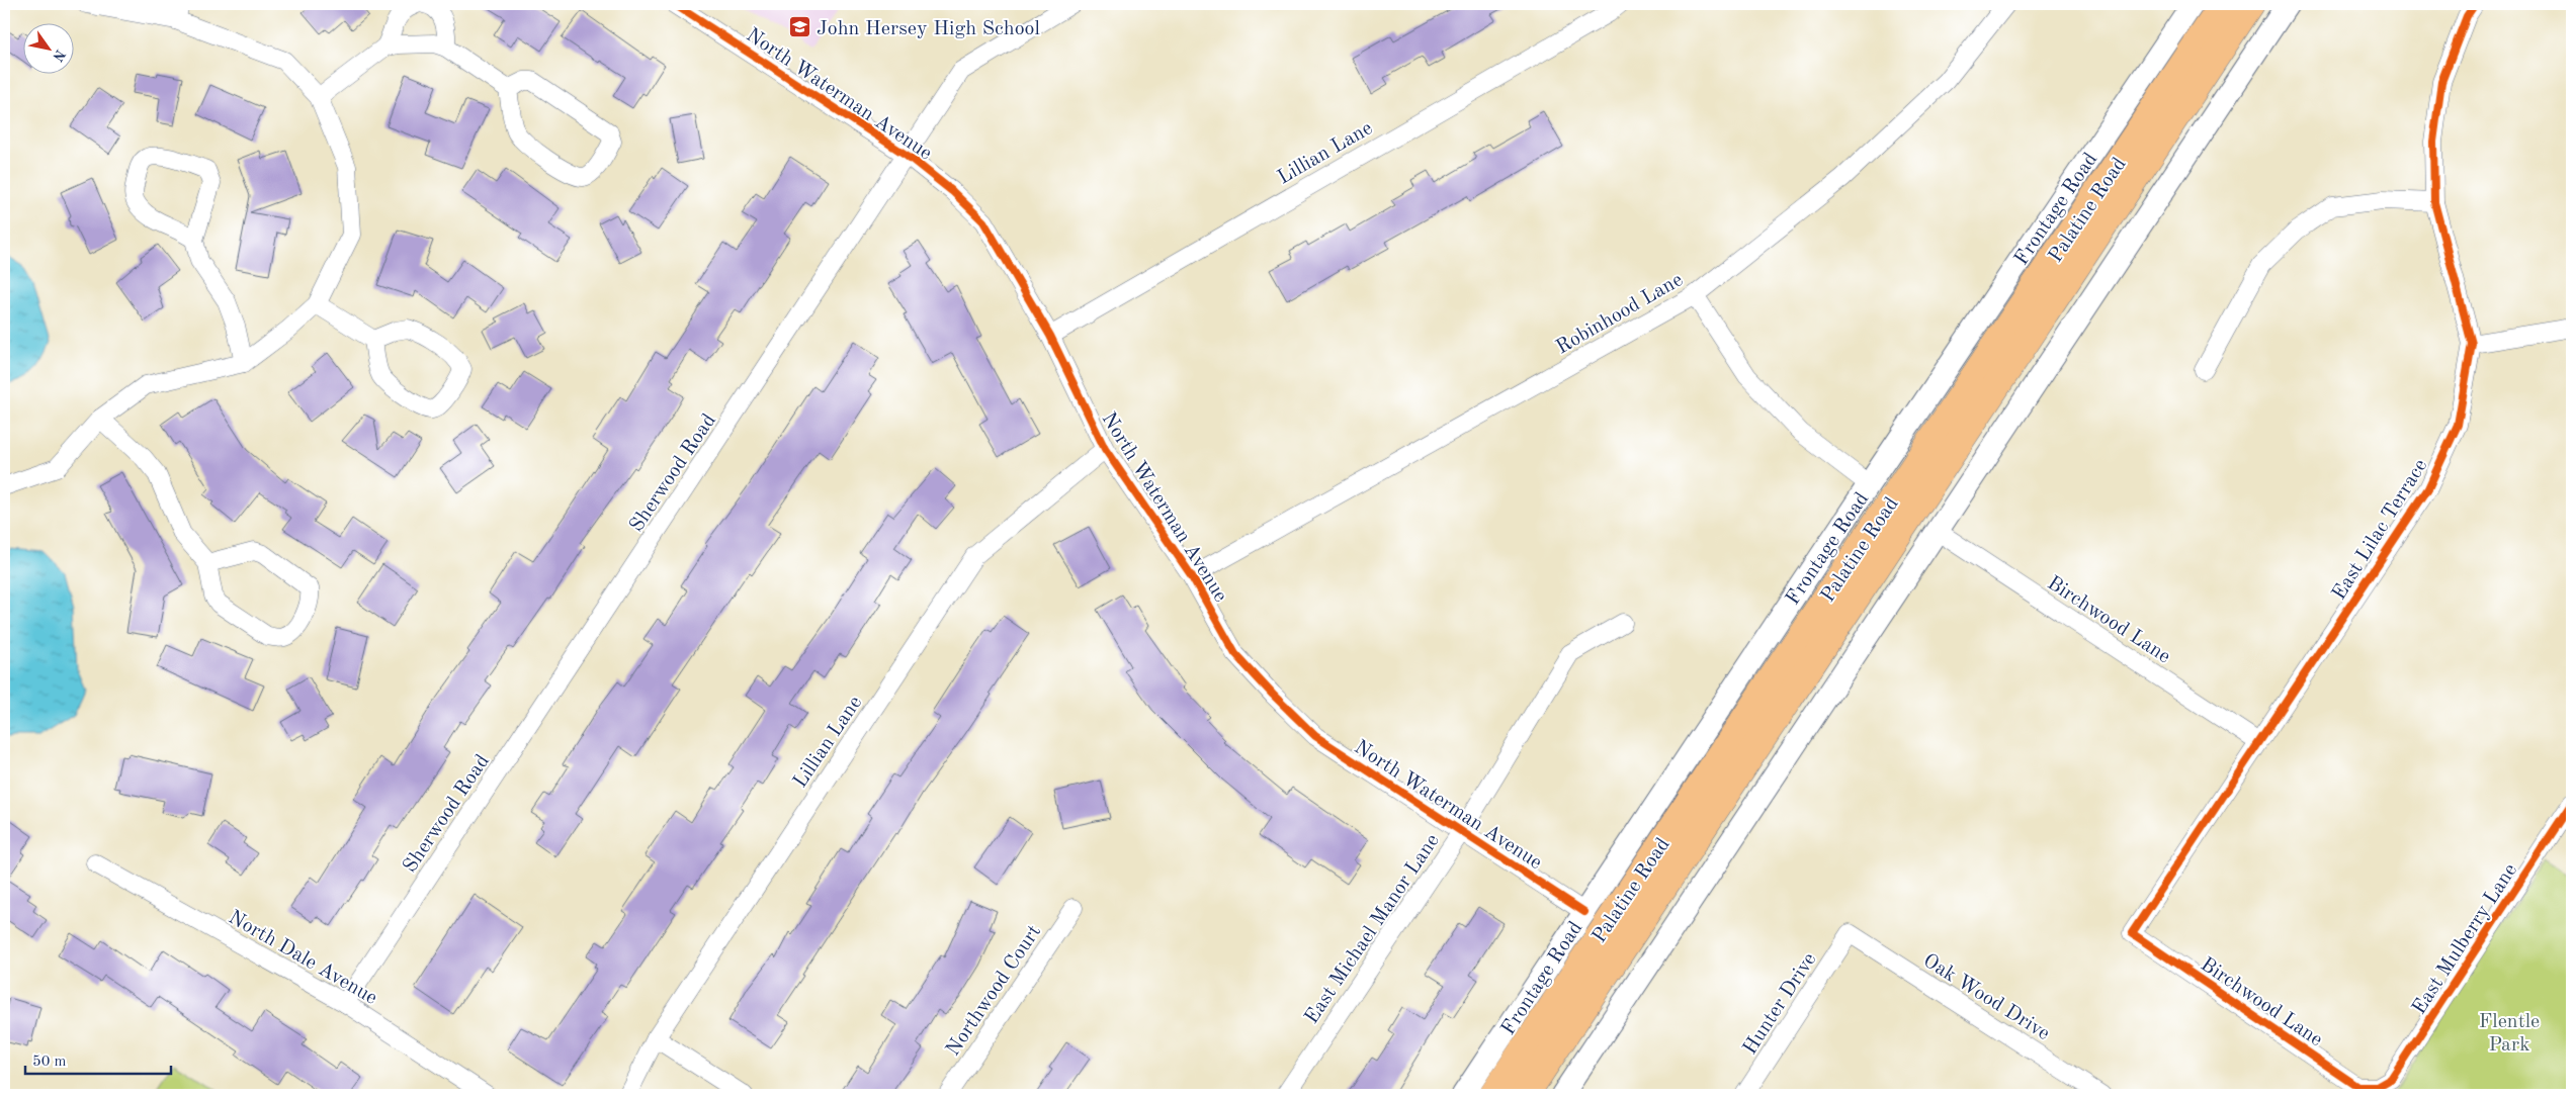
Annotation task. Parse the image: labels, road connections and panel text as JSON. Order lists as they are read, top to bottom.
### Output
{
  "streets": {
    "highway": ["Palatine Road"],
    "street": [
      "North Waterman Avenue",
      "Lillian Lane",
      "Frontage Road",
      "Robinhood Lane",
      "Sherwood Road",
      "East Lilac Terrace",
      "Birchwood Lane",
      "East Michael Manor Lane",
      "East Mulberry Lane",
      "North Dale Avenue",
      "Northwood Court",
      "Oak Wood Drive",
      "Hunter Drive"
    ]
  },
  "crossings": [
    ["North Waterman Avenue", "Lillian Lane"],
    ["North Waterman Avenue", "Frontage Road"],
    ["North Waterman Avenue", "Robinhood Lane"],
    ["North Waterman Avenue", "Sherwood Road"],
    ["North Waterman Avenue", "East Michael Manor Lane"],
    ["Sherwood Road", "North Dale Avenue"],
    ["East Lilac Terrace", "Birchwood Lane"],
    ["Birchwood Lane", "East Mulberry Lane"],
    ["Oak Wood Drive", "Hunter Drive"]
  ],
  "parks": ["Flentle Park"],
  "places": {
    "school or university": ["John Hersey High School"]
  },
  "scale_bar": "50 m",
  "north": "bottom right"
}
